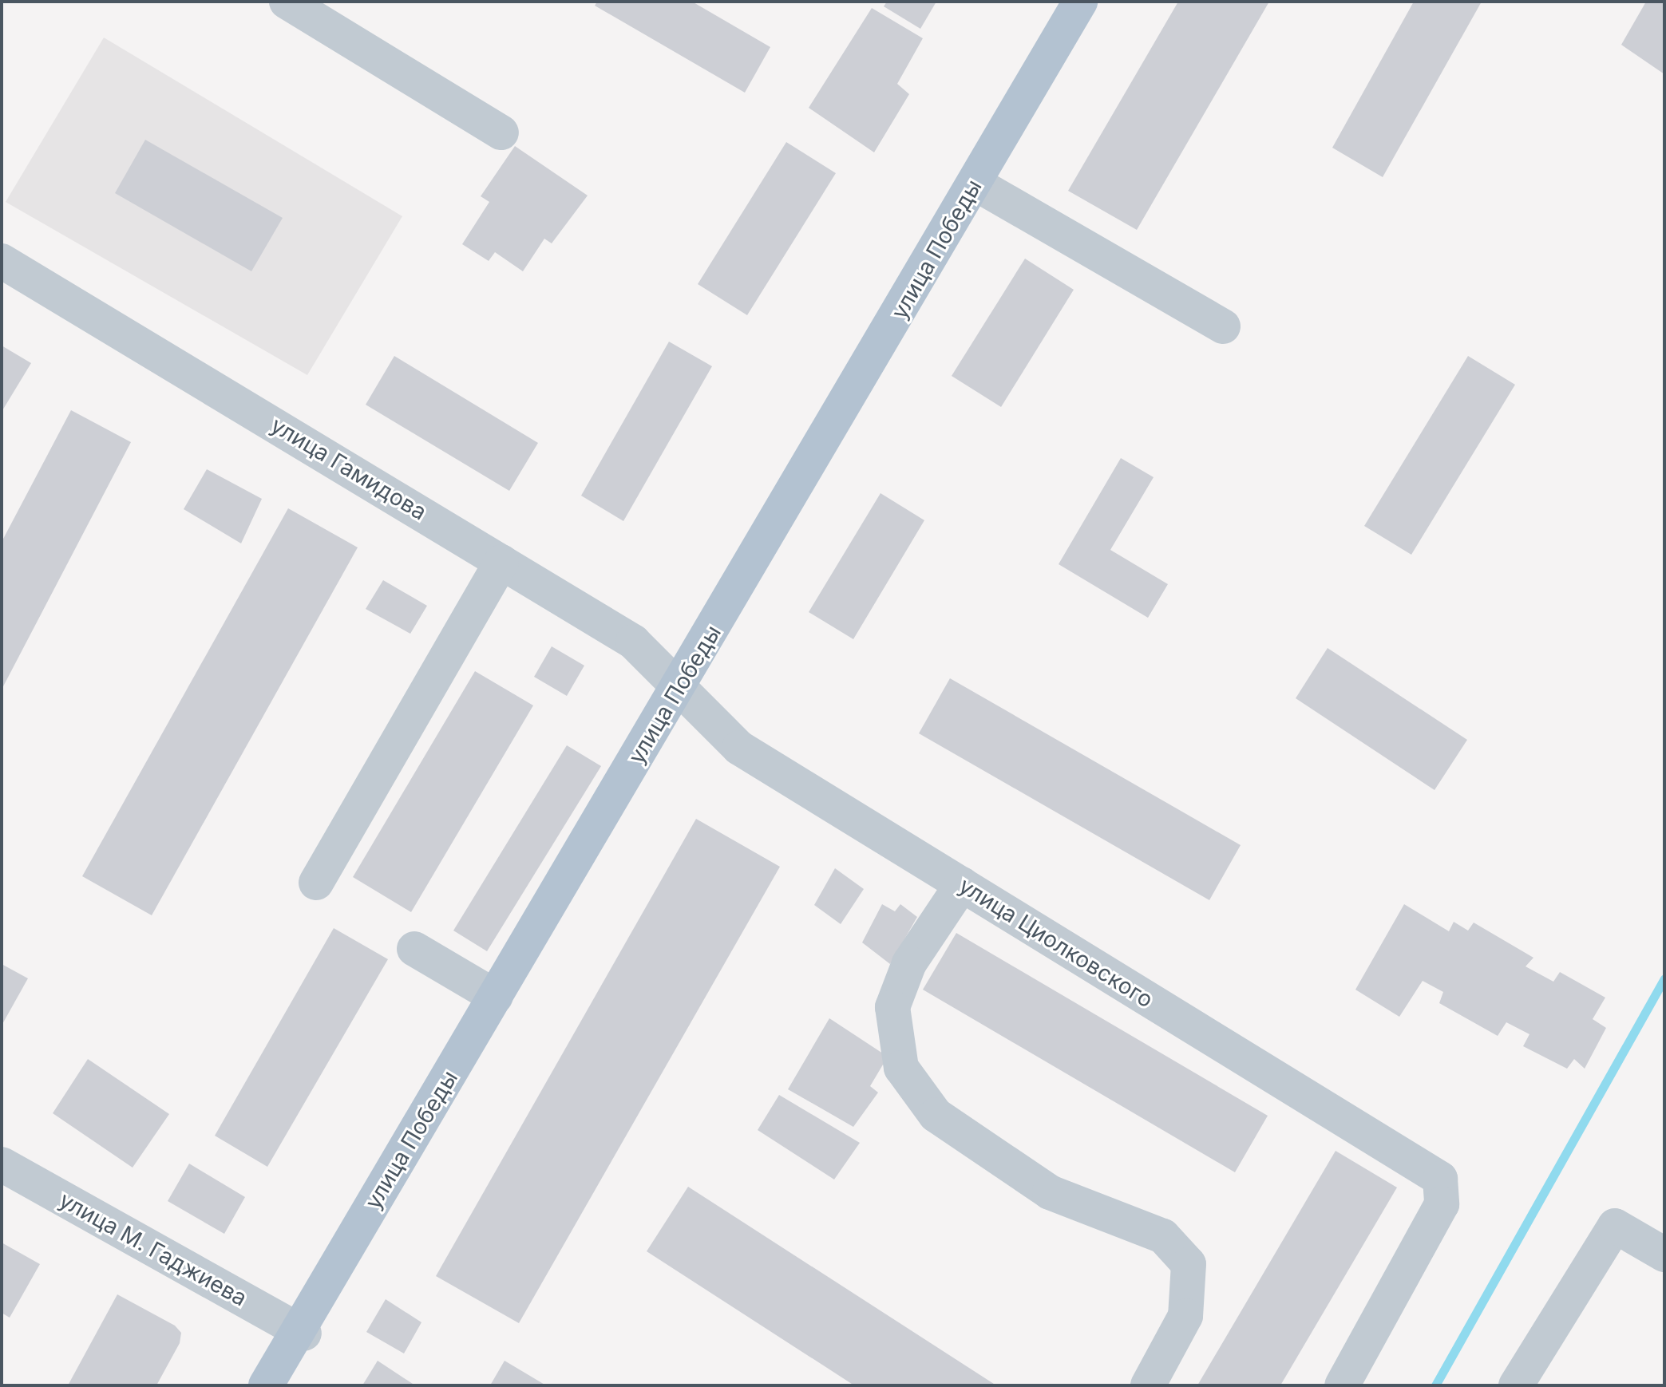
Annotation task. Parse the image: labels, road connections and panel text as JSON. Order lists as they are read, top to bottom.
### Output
{
  "streets": {
    "main road": ["улица Победы"],
    "street": ["улица Гамидова", "улица Циолковского", "улица М. Гаджиева"]
  },
  "crossings": [
    ["улица Победы", "улица Гамидова"],
    ["улица Победы", "улица Циолковского"],
    ["улица Победы", "улица М. Гаджиева"],
    ["улица Гамидова", "улица Циолковского"]
  ]
}
